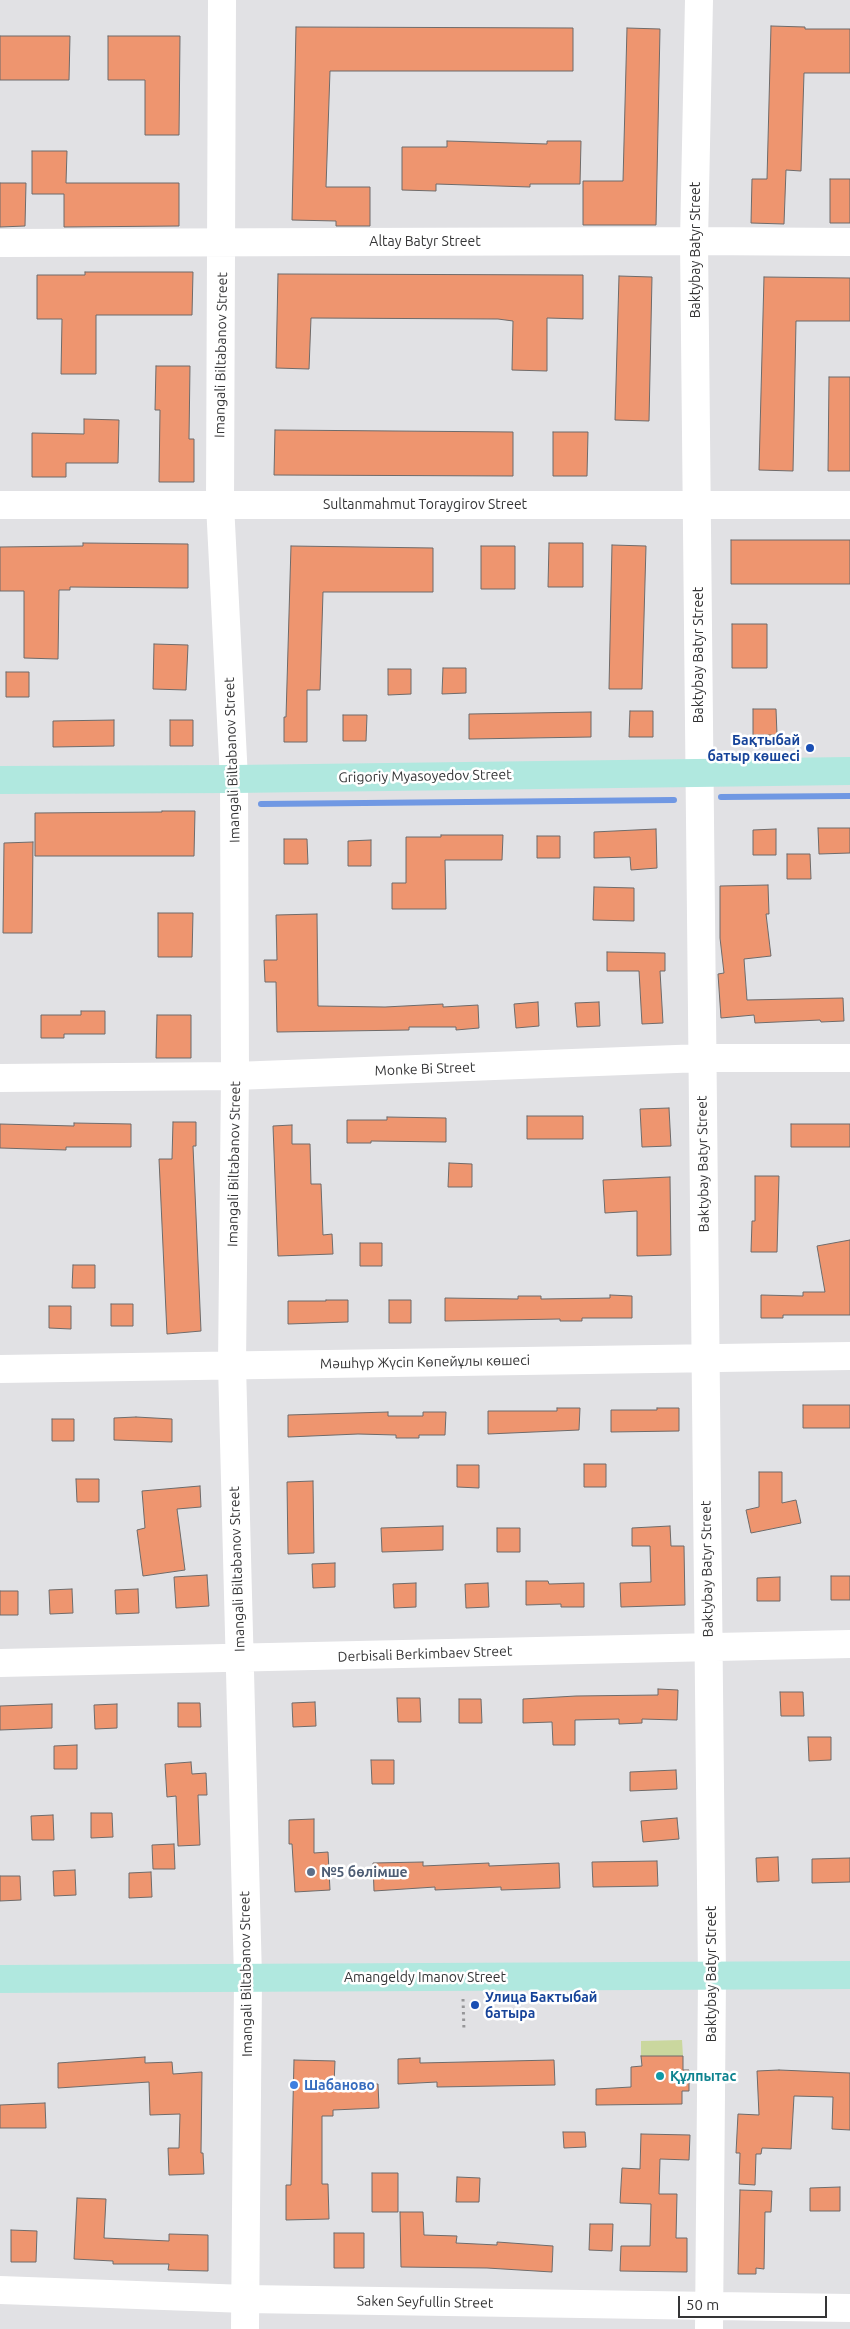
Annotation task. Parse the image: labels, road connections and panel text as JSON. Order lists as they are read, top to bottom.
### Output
{
  "streets": {
    "main road": ["Grigoriy Myasoyedov Street", "Amangeldy Imanov Street"],
    "street": [
      "Altay Batyr Street",
      "Baktybay Batyr Street",
      "Imangali Biltabanov Street",
      "Sultanmahmut Toraygirov Street",
      "Monke Bi Street",
      "Мәшһүр Жүсіп Көпейұлы көшесі",
      "Derbisali Berkimbaev Street",
      "Saken Seyfullin Street"
    ]
  },
  "crossings": [
    ["Altay Batyr Street", "Baktybay Batyr Street"],
    ["Altay Batyr Street", "Imangali Biltabanov Street"],
    ["Baktybay Batyr Street", "Sultanmahmut Toraygirov Street"],
    ["Baktybay Batyr Street", "Grigoriy Myasoyedov Street"],
    ["Baktybay Batyr Street", "Monke Bi Street"],
    ["Baktybay Batyr Street", "Мәшһүр Жүсіп Көпейұлы көшесі"],
    ["Baktybay Batyr Street", "Derbisali Berkimbaev Street"],
    ["Baktybay Batyr Street", "Amangeldy Imanov Street"],
    ["Baktybay Batyr Street", "Saken Seyfullin Street"],
    ["Imangali Biltabanov Street", "Sultanmahmut Toraygirov Street"],
    ["Imangali Biltabanov Street", "Grigoriy Myasoyedov Street"],
    ["Imangali Biltabanov Street", "Monke Bi Street"],
    ["Imangali Biltabanov Street", "Мәшһүр Жүсіп Көпейұлы көшесі"],
    ["Imangali Biltabanov Street", "Derbisali Berkimbaev Street"],
    ["Imangali Biltabanov Street", "Amangeldy Imanov Street"],
    ["Imangali Biltabanov Street", "Saken Seyfullin Street"]
  ],
  "places": [
    "Бақтыбай батыр көшесі",
    "№5 бөлімше",
    "Улица Бактыбай батыра",
    "Құлпытас",
    "Шабаново"
  ],
  "scale_bar": "50 m"
}
